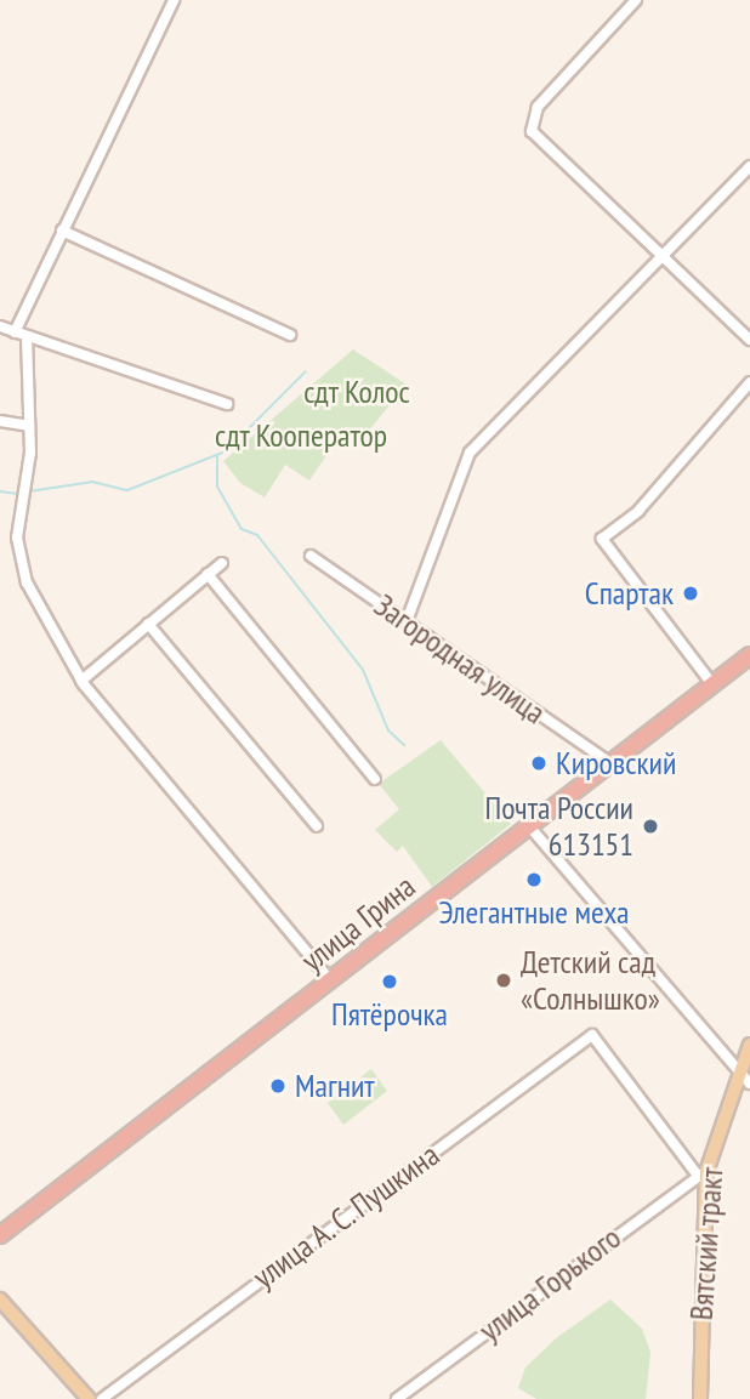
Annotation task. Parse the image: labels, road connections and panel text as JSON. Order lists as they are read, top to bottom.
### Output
{
  "streets": {
    "highway": ["улица Грина"],
    "main road": ["Вятский тракт"],
    "street": ["Загородная улица", "улица А. С. Пушкина", "улица Горького"]
  },
  "crossings": [
    ["Загородная улица", "улица Грина"],
    ["улица А. С. Пушкина", "Вятский тракт"],
    ["улица А. С. Пушкина", "улица Горького"],
    ["Вятский тракт", "улица Горького"]
  ],
  "parks": ["сдт Колос", "сдт Кооператор"],
  "places": [
    "Спартак",
    "Кировский",
    "Почта России 613151",
    "Элегантные меха",
    "Детский сад «Солнышко»",
    "Пятёрочка",
    "Магнит"
  ]
}
